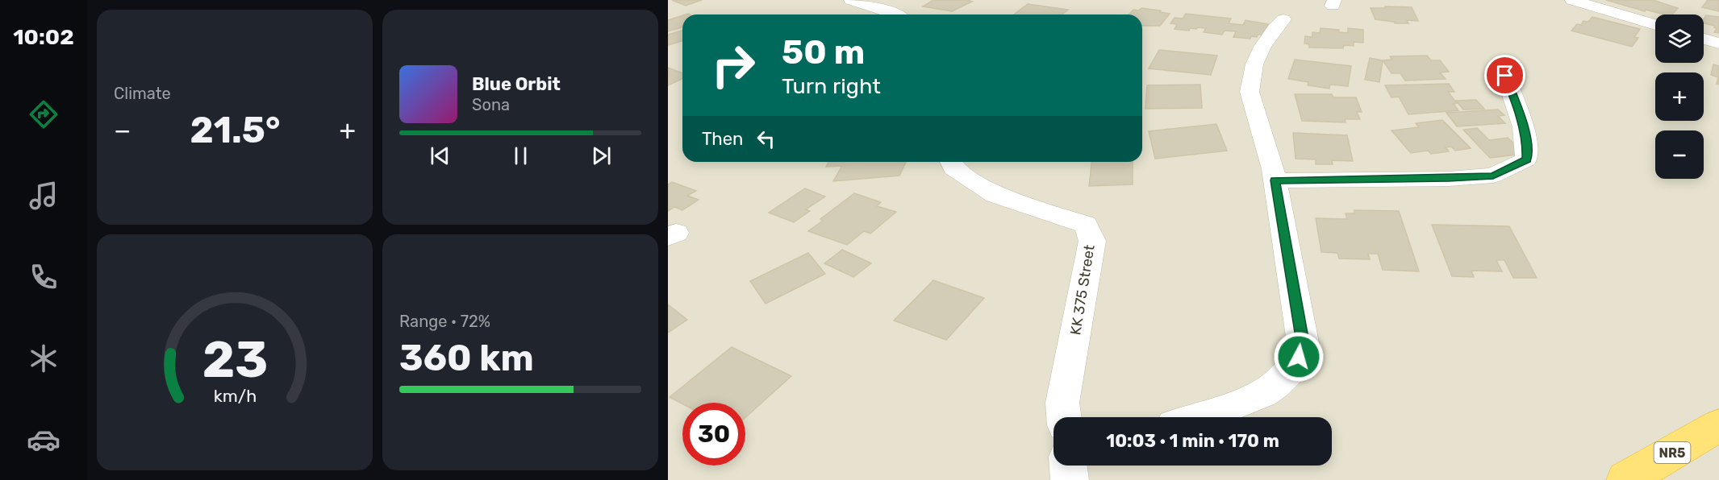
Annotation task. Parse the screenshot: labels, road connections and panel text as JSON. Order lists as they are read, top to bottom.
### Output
{
  "streets": {
    "highway": ["NR5"],
    "street": ["KK 375 Street"]
  },
  "page": {
    "tabs": "10:02",
    "tile": [
      "Climate",
      ["Range · 72%", "360 km"]
    ],
    "map_buttons": ["+", "−"],
    "turn": ["50 m", "Turn right"],
    "song": ["Blue Orbit", "Sona"],
    "heat": ["−", "21.5°", "+"],
    "then": "Then",
    "limit": "30",
    "trip": "10:03 · 1 min · 170 m",
    "gauge": ["23", "km/h"]
  }
}
